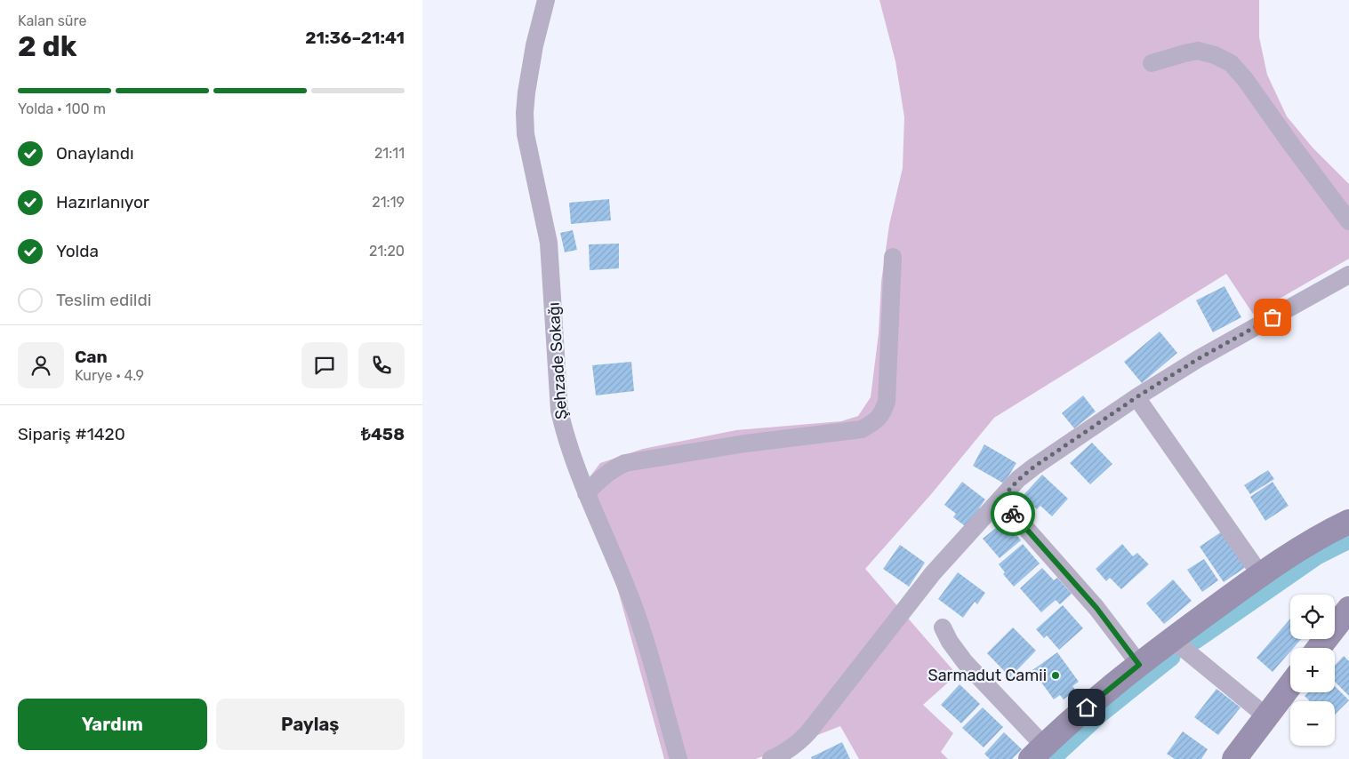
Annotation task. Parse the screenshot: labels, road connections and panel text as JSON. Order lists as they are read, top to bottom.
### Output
{
  "streets": {
    "street": ["Şehzade Sokağı"]
  },
  "places": ["Sarmadut Camii"],
  "page": {
    "heading": ["2 dk", "Kalan süre", "21:36–21:41"],
    "panel": [
      "Can",
      "Kurye · 4.9",
      "Sipariş #1420",
      "₺458"
    ],
    "bar": "Yolda · 100 m",
    "list": [
      ["Onaylandı", "21:11"],
      ["Hazırlanıyor", "21:19"],
      ["Yolda", "21:20"],
      "Teslim edildi"
    ],
    "map_buttons": ["+", "−"],
    "buttons": ["Yardım", "Paylaş"]
  }
}
